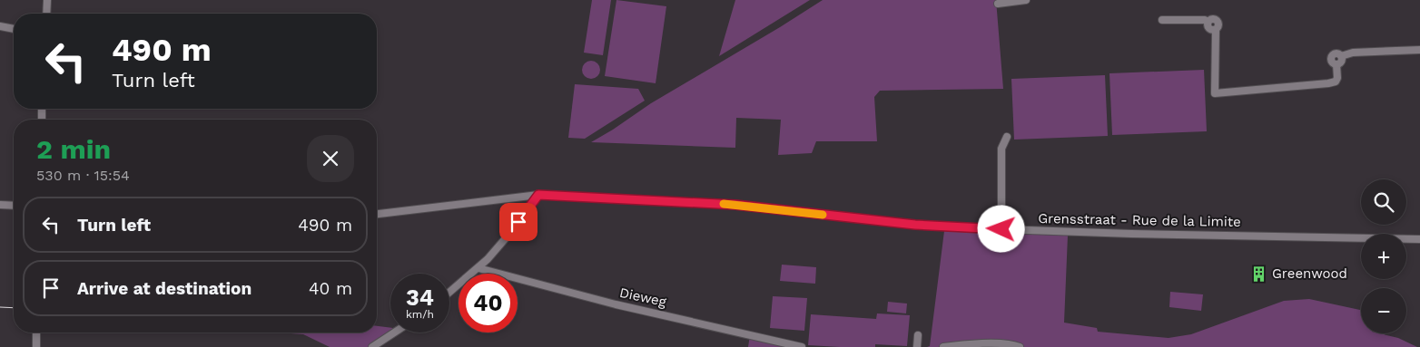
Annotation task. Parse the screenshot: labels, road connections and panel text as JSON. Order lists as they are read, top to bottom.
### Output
{
  "streets": {
    "street": ["Grensstraat - Rue de la Limite", "Dieweg"]
  },
  "places": {
    "building": ["Greenwood"]
  },
  "page": {
    "turn": ["490 m", "Turn left"],
    "heading": ["2 min", "530 m · 15:54"],
    "map_buttons": ["+", "−"],
    "list": [
      {
        "name": "Turn left",
        "value": "490 m"
      },
      {
        "name": "Arrive at destination",
        "value": "40 m"
      }
    ],
    "speed": "34 km/h",
    "limit": "40"
  }
}
